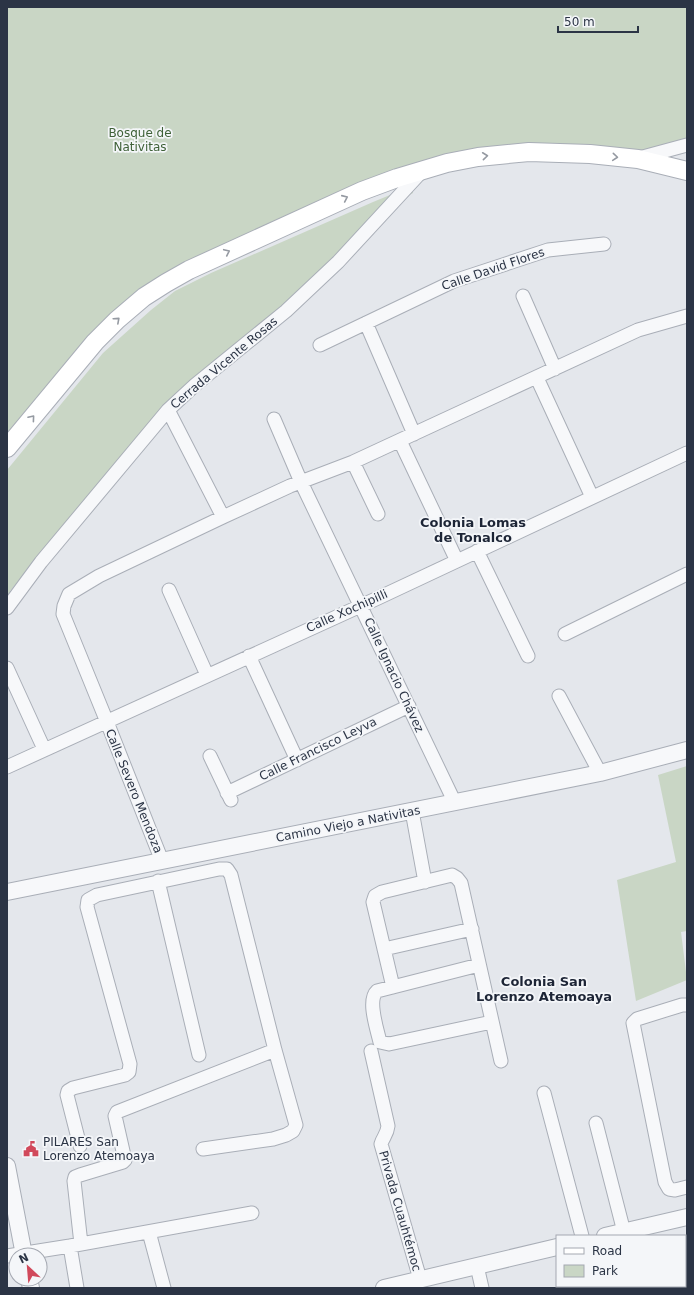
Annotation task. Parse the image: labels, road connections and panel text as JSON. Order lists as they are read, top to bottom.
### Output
{
  "streets": {
    "street": [
      "Calle David Flores",
      "Cerrada Vicente Rosas",
      "Calle Xochipilli",
      "Calle Ignacio Chávez",
      "Calle Francisco Leyva",
      "Calle Severo Mendoza",
      "Camino Viejo a Nativitas",
      "Privada Cuauhtémoc"
    ]
  },
  "crossings": [
    ["Calle Xochipilli", "Calle Ignacio Chávez"],
    ["Calle Xochipilli", "Calle Severo Mendoza"],
    ["Calle Ignacio Chávez", "Calle Francisco Leyva"],
    ["Calle Ignacio Chávez", "Camino Viejo a Nativitas"],
    ["Calle Severo Mendoza", "Camino Viejo a Nativitas"]
  ],
  "districts": ["Colonia Lomas de Tonalco", "Colonia San Lorenzo Atemoaya"],
  "parks": ["Bosque de Nativitas"],
  "places": {
    "public building": ["PILARES San Lorenzo Atemoaya"]
  },
  "legend": ["Road", "Park"],
  "scale_bar": "50 m",
  "north": "top left"
}
